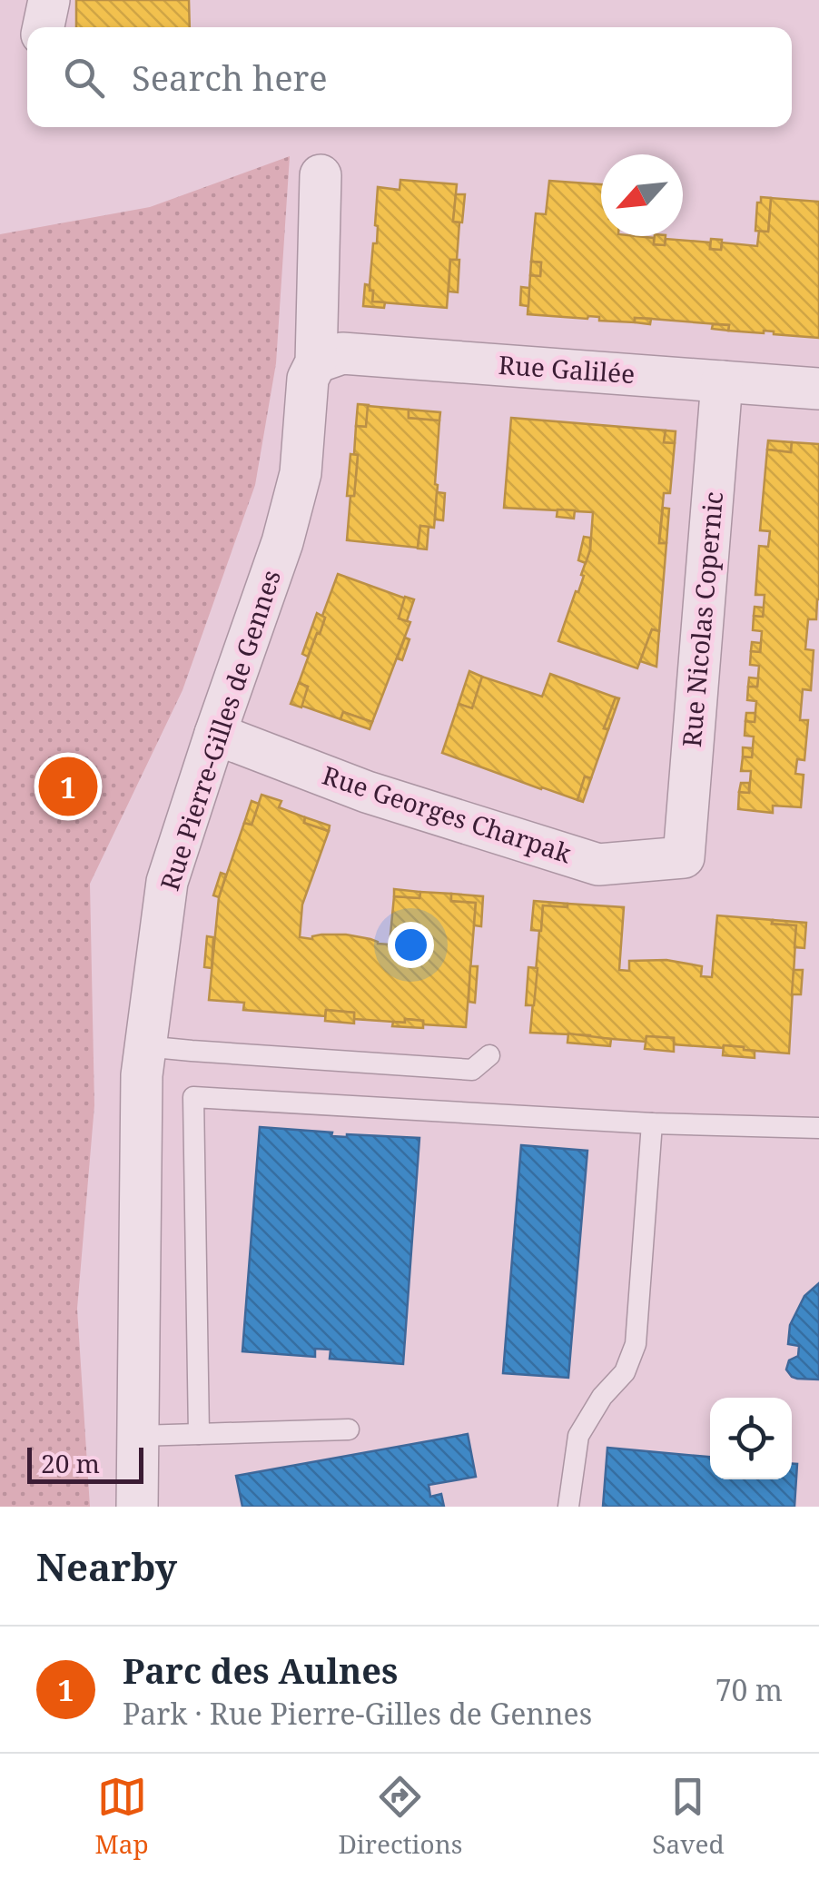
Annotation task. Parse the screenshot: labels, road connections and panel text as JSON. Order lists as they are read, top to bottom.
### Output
{
  "streets": {
    "street": [
      "Rue Galilée",
      "Rue Nicolas Copernic",
      "Rue Pierre-Gilles de Gennes",
      "Rue Georges Charpak"
    ]
  },
  "crossings": [
    ["Rue Galilée", "Rue Nicolas Copernic"],
    ["Rue Galilée", "Rue Pierre-Gilles de Gennes"],
    ["Rue Nicolas Copernic", "Rue Georges Charpak"],
    ["Rue Pierre-Gilles de Gennes", "Rue Georges Charpak"]
  ],
  "scale_bar": "20 m",
  "north": "bottom left",
  "page": {
    "search": "Search here",
    "pins": "1",
    "scale": "20 m",
    "heading": "Nearby",
    "list": [
      {
        "mark": "1",
        "name": "Parc des Aulnes",
        "note": "Park · Rue Pierre-Gilles de Gennes",
        "value": "70 m"
      }
    ],
    "nav": ["Map", "Directions", "Saved"]
  }
}
